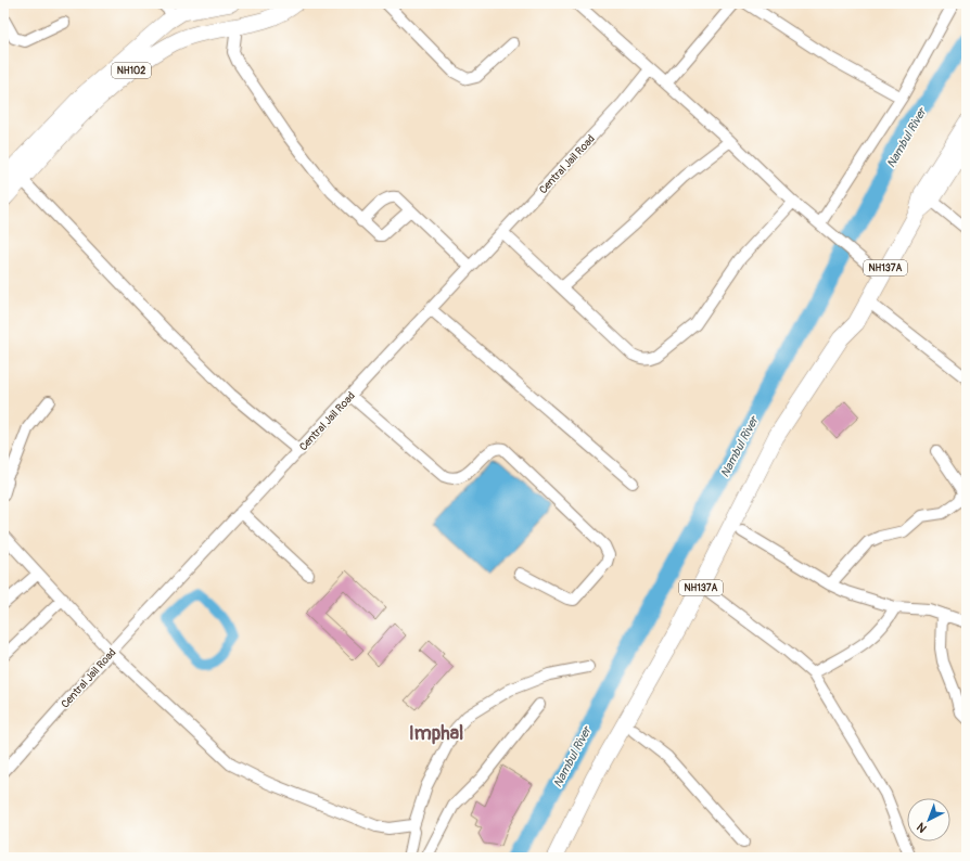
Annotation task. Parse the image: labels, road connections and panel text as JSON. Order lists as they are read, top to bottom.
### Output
{
  "streets": {
    "highway": ["NH102", "NH137A"],
    "street": ["Central Jail Road"]
  },
  "districts": ["Imphal"],
  "water": ["Nambul River"],
  "north": "bottom left"
}
